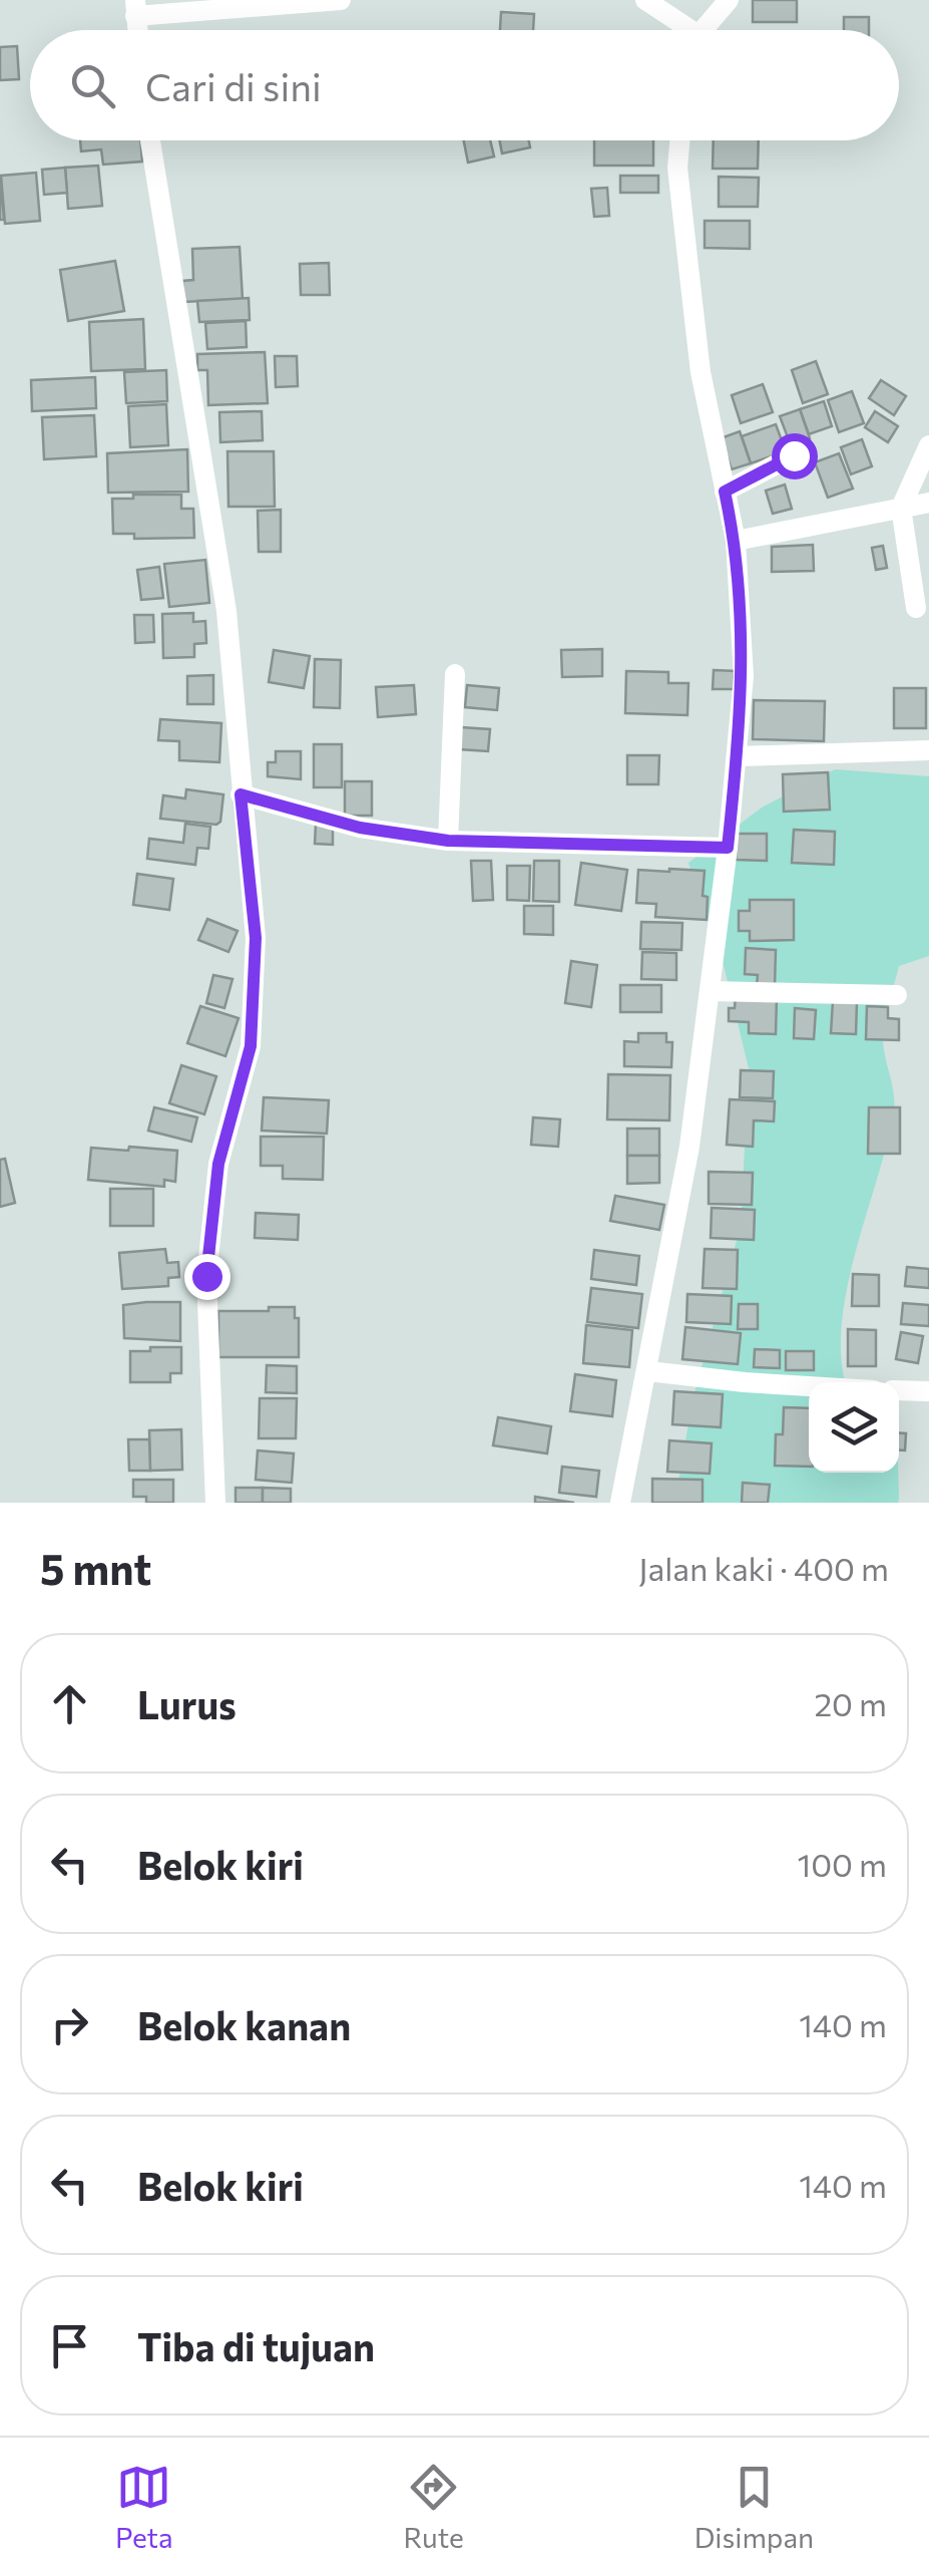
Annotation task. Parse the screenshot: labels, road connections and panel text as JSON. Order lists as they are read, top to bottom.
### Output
{
  "page": {
    "search": "Cari di sini",
    "heading": ["5 mnt", "Jalan kaki · 400 m"],
    "list": [
      ["Lurus", "20 m"],
      ["Belok kiri", "100 m"],
      ["Belok kanan", "140 m"],
      ["Belok kiri", "140 m"],
      "Tiba di tujuan"
    ],
    "nav": ["Peta", "Rute", "Disimpan"]
  }
}
